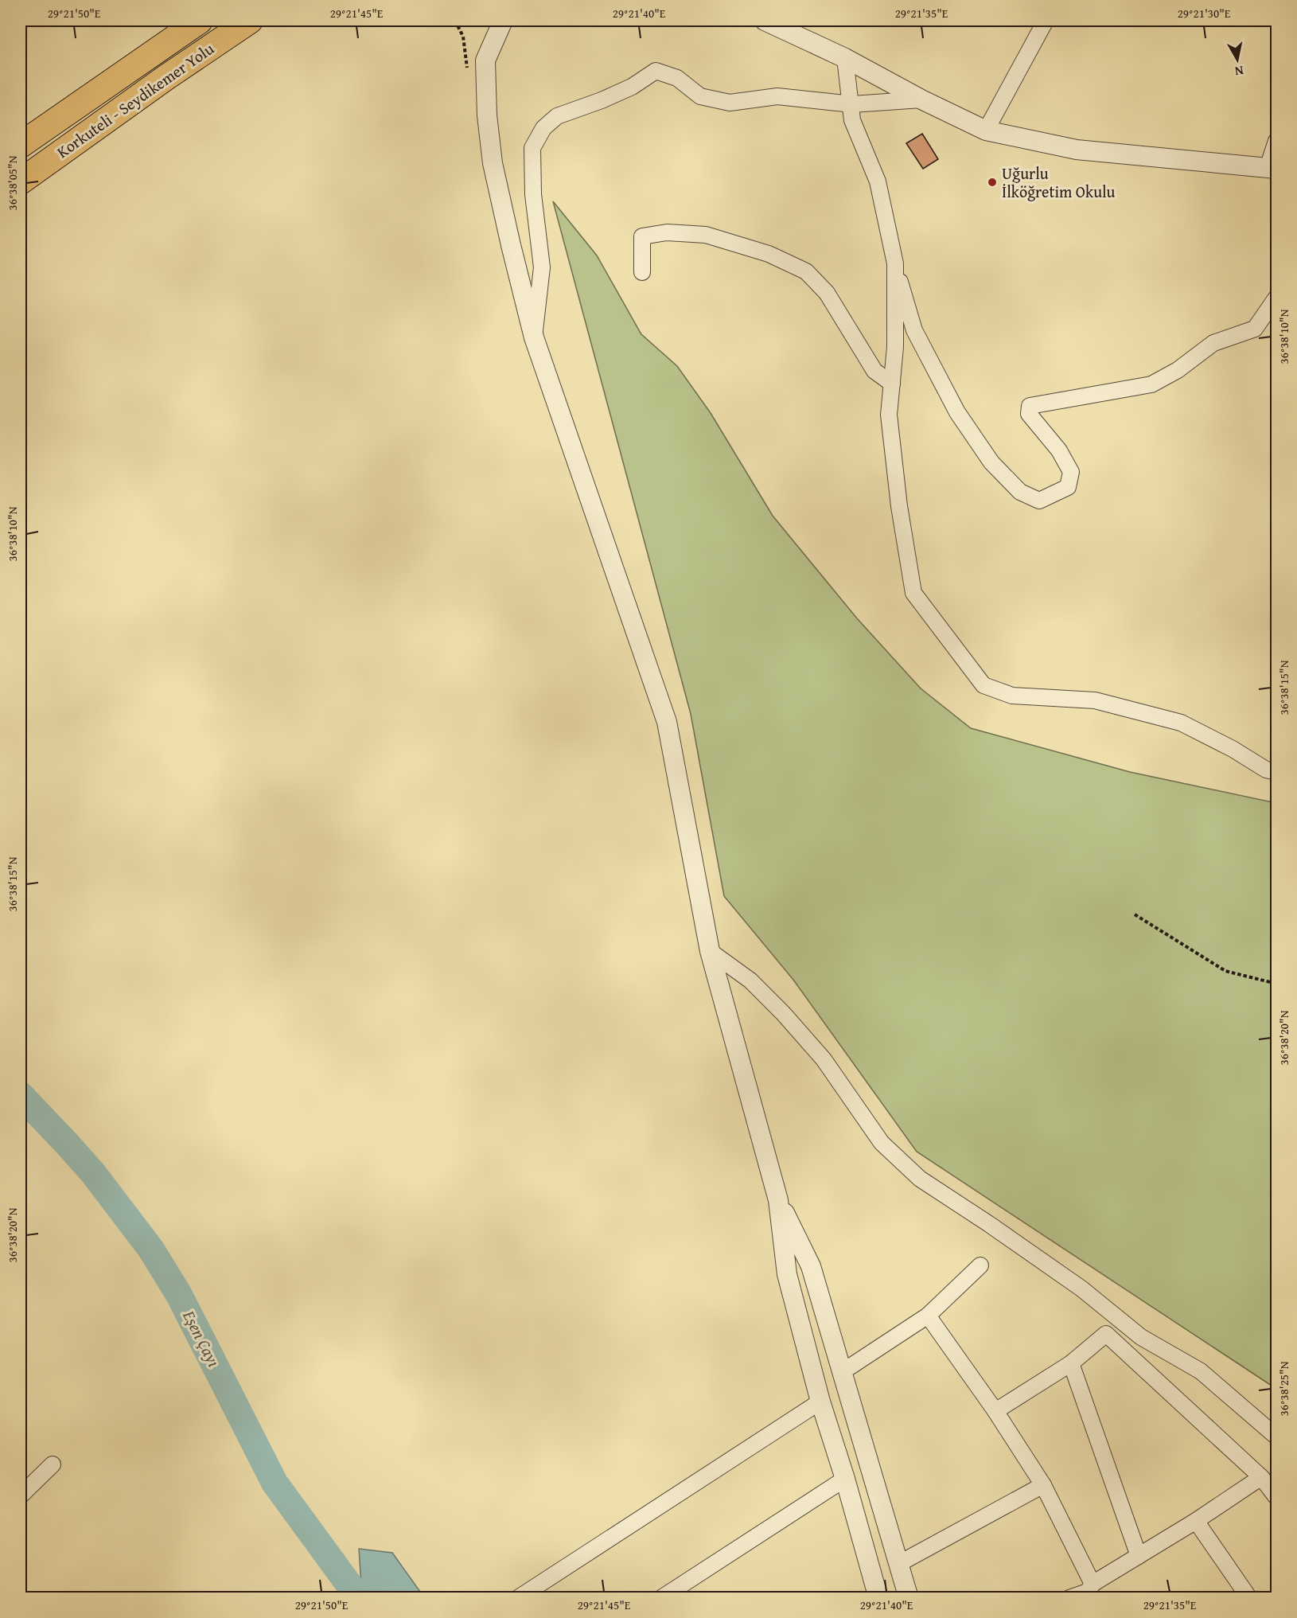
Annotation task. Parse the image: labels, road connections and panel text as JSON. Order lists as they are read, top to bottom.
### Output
{
  "streets": {
    "highway": ["Korkuteli - Seydikemer Yolu"]
  },
  "water": ["Eşen Çayı"],
  "places": ["Uğurlu İlköğretim Okulu"],
  "north": "bottom",
  "coordinates": [
    "29°21'50\"E",
    "29°21'45\"E",
    "29°21'40\"E",
    "29°21'35\"E",
    "29°21'30\"E",
    "36°38'05\"N",
    "36°38'10\"N",
    "36°38'15\"N",
    "36°38'20\"N",
    "36°38'25\"N"
  ]
}
